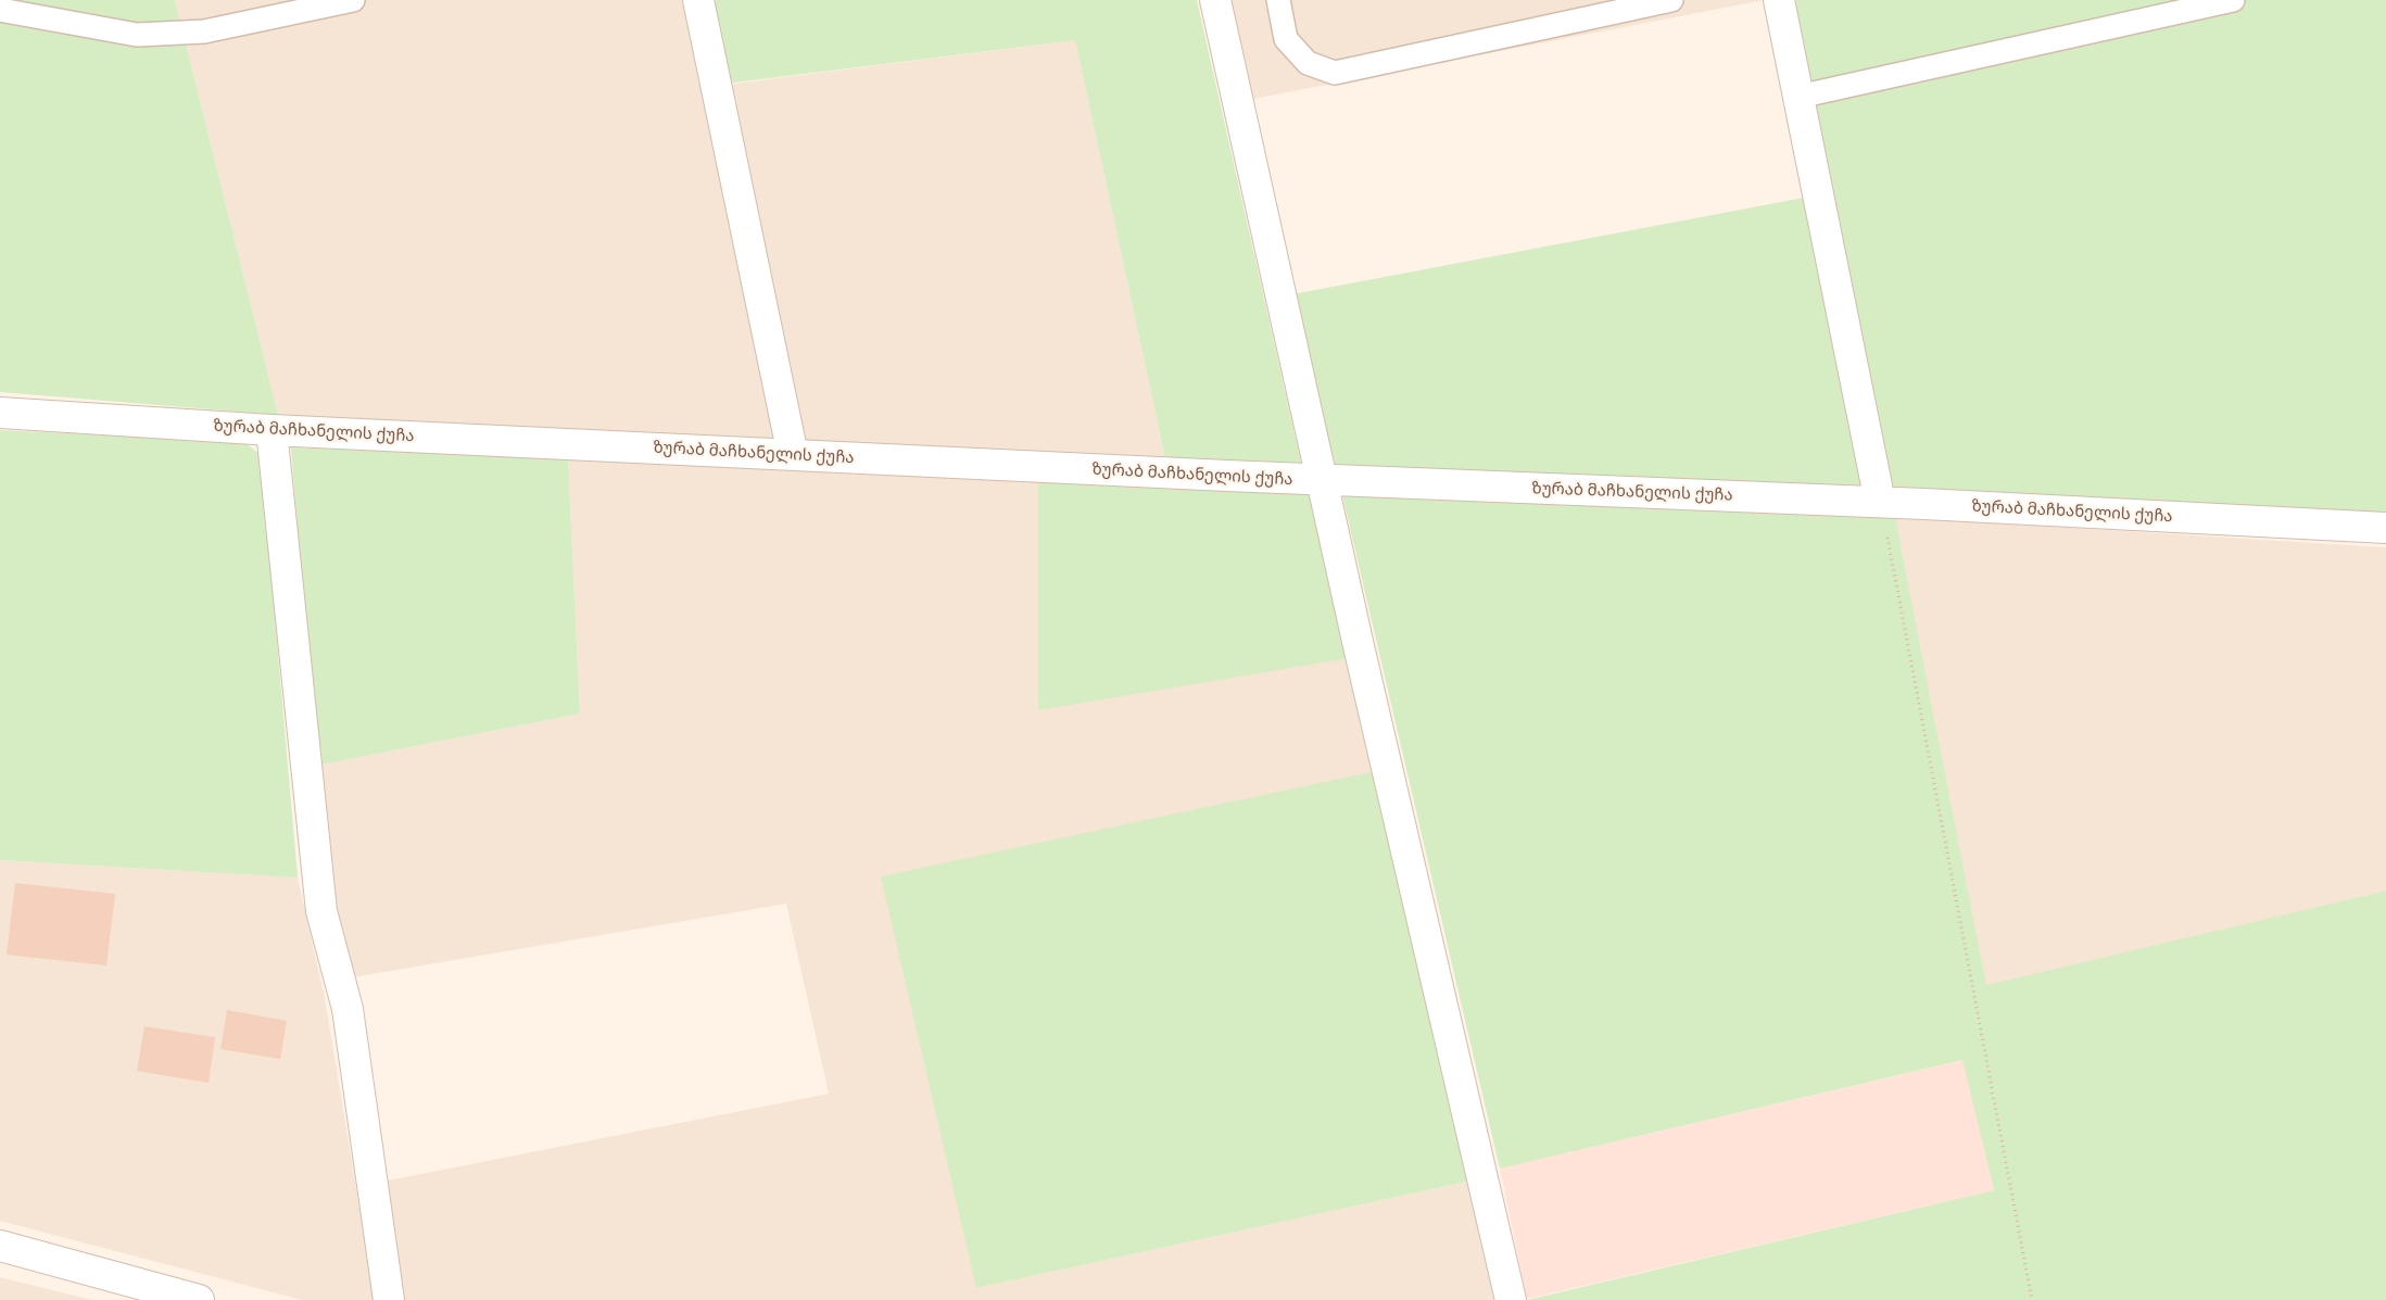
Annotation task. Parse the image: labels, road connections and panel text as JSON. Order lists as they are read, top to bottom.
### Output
{
  "streets": {
    "street": ["ზურაბ მაჩხანელის ქუჩა"]
  }
}
